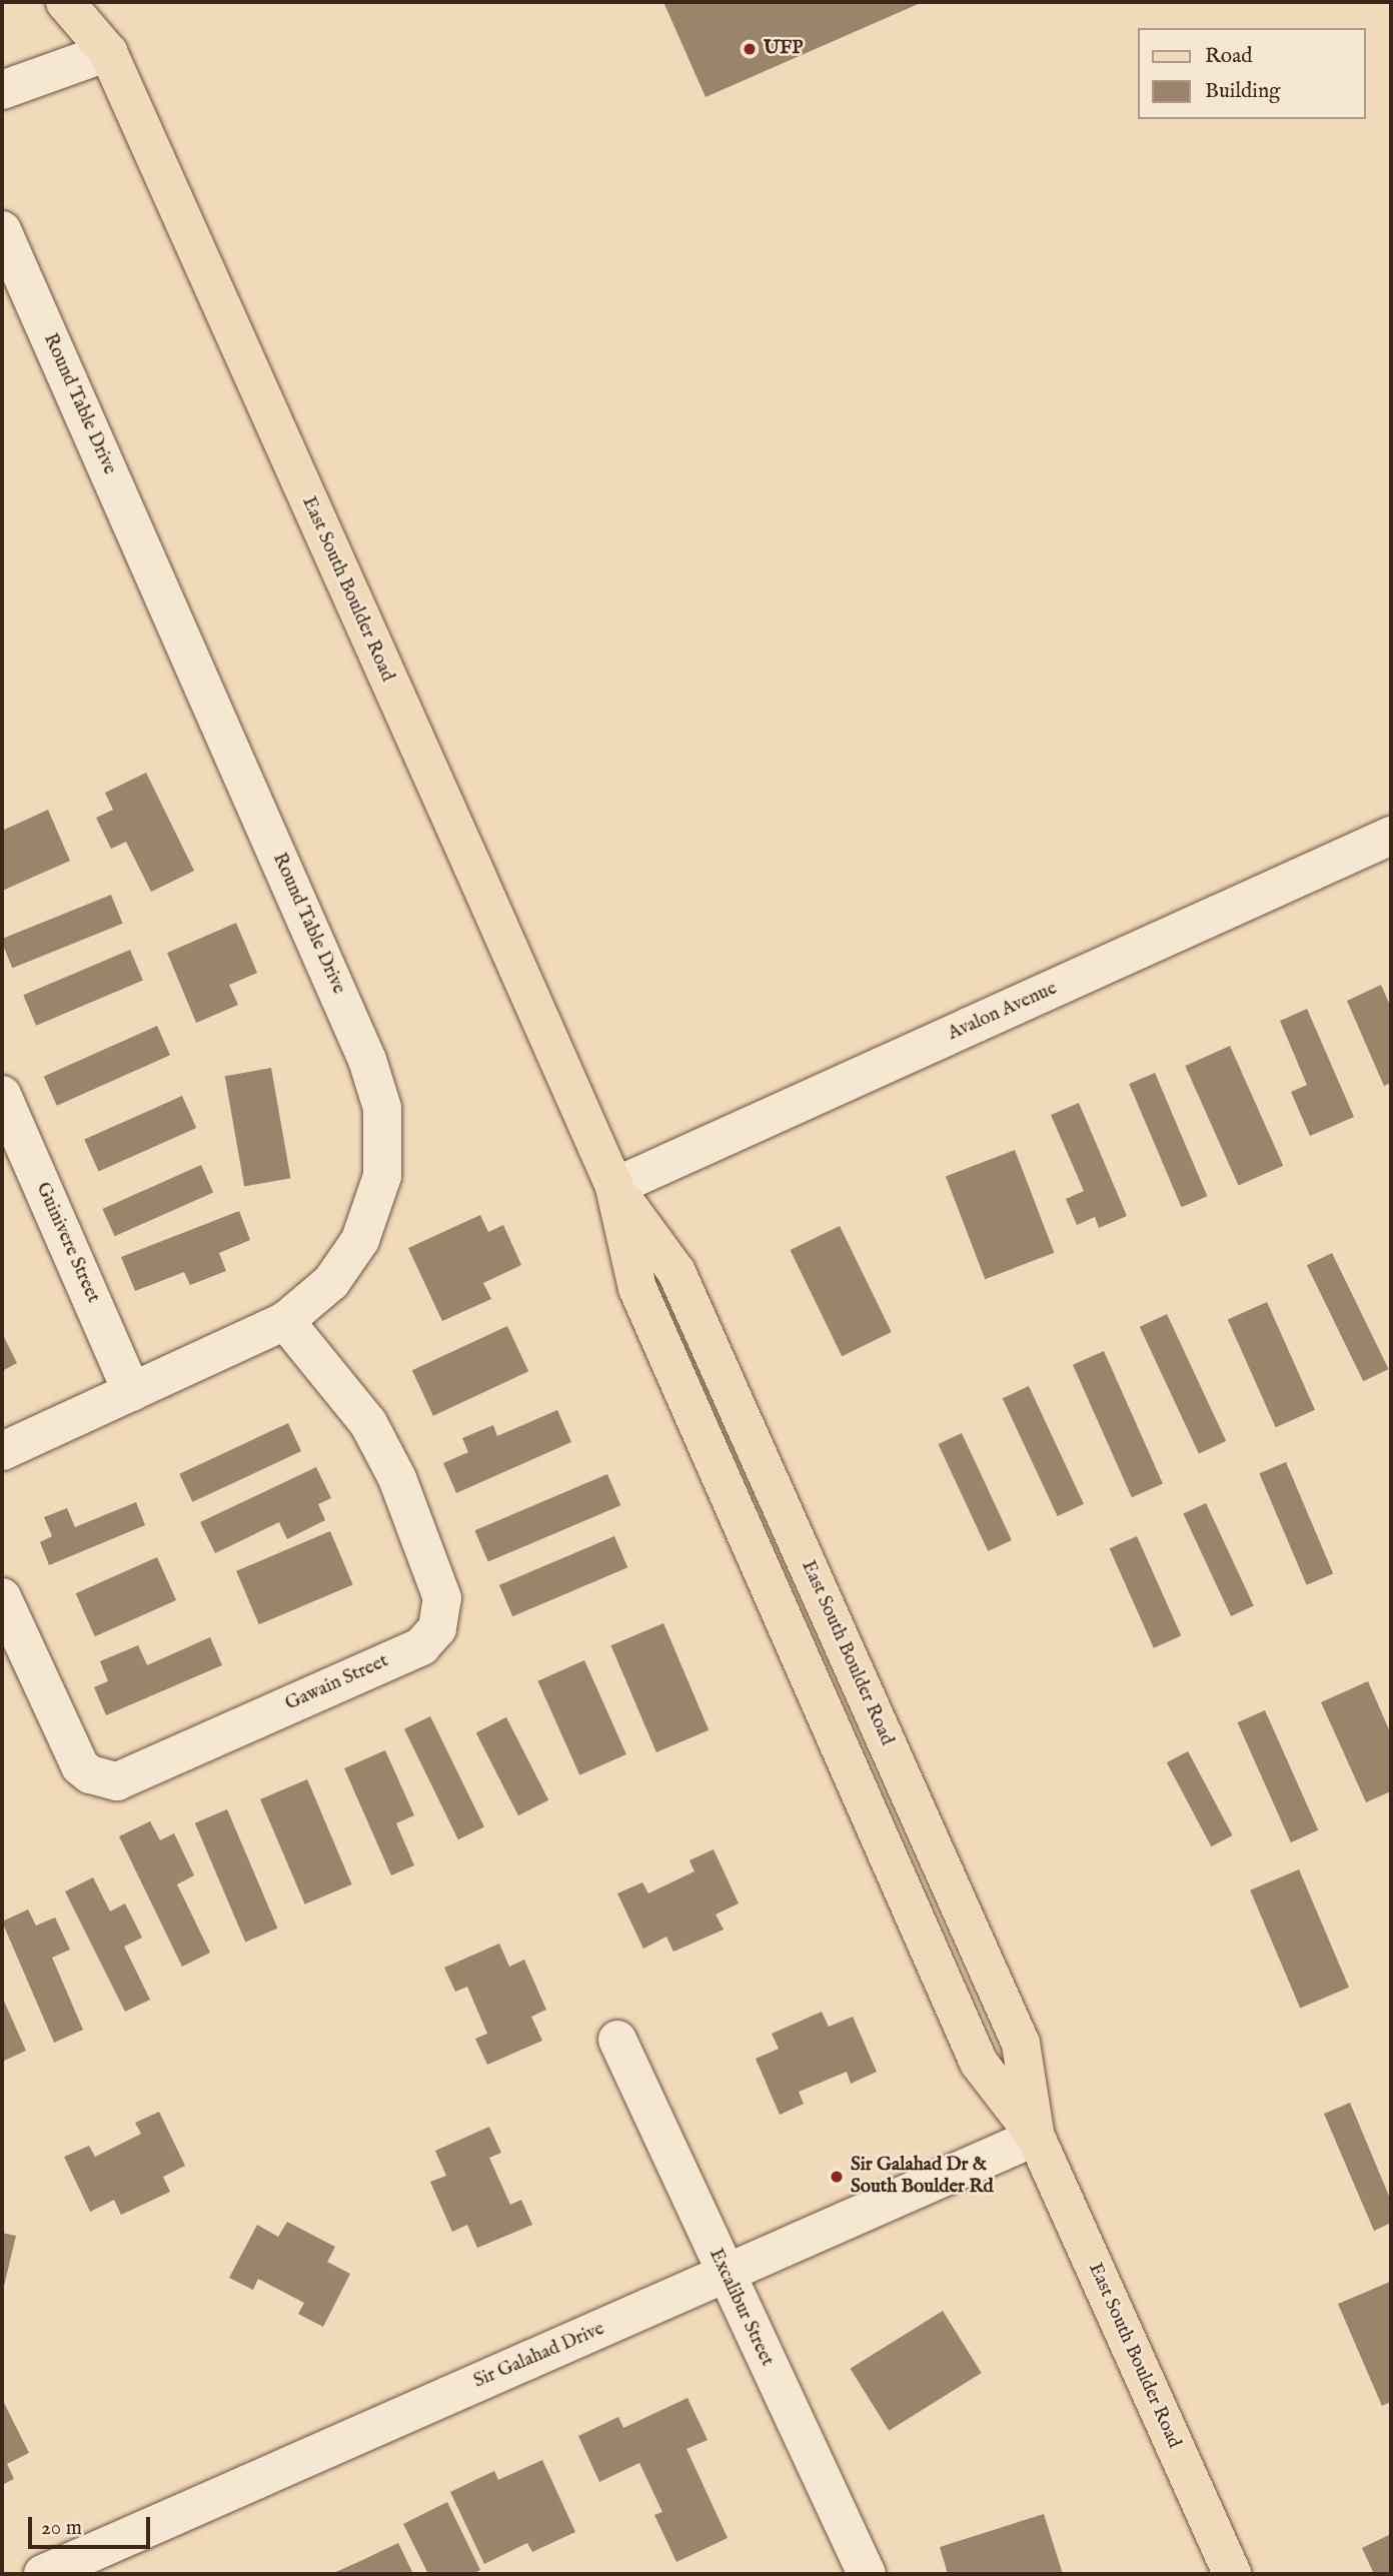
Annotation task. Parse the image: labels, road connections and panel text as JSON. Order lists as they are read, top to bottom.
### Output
{
  "streets": {
    "main road": ["East South Boulder Road"],
    "street": [
      "Round Table Drive",
      "Avalon Avenue",
      "Guinivere Street",
      "Gawain Street",
      "Excalibur Street",
      "Sir Galahad Drive"
    ]
  },
  "crossings": [
    ["Round Table Drive", "Guinivere Street"],
    ["Round Table Drive", "Gawain Street"],
    ["East South Boulder Road", "Avalon Avenue"],
    ["East South Boulder Road", "Sir Galahad Drive"],
    ["Excalibur Street", "Sir Galahad Drive"]
  ],
  "places": ["UFP", "Sir Galahad Dr & South Boulder Rd"],
  "legend": ["Road", "Building"],
  "scale_bar": "20 m"
}
